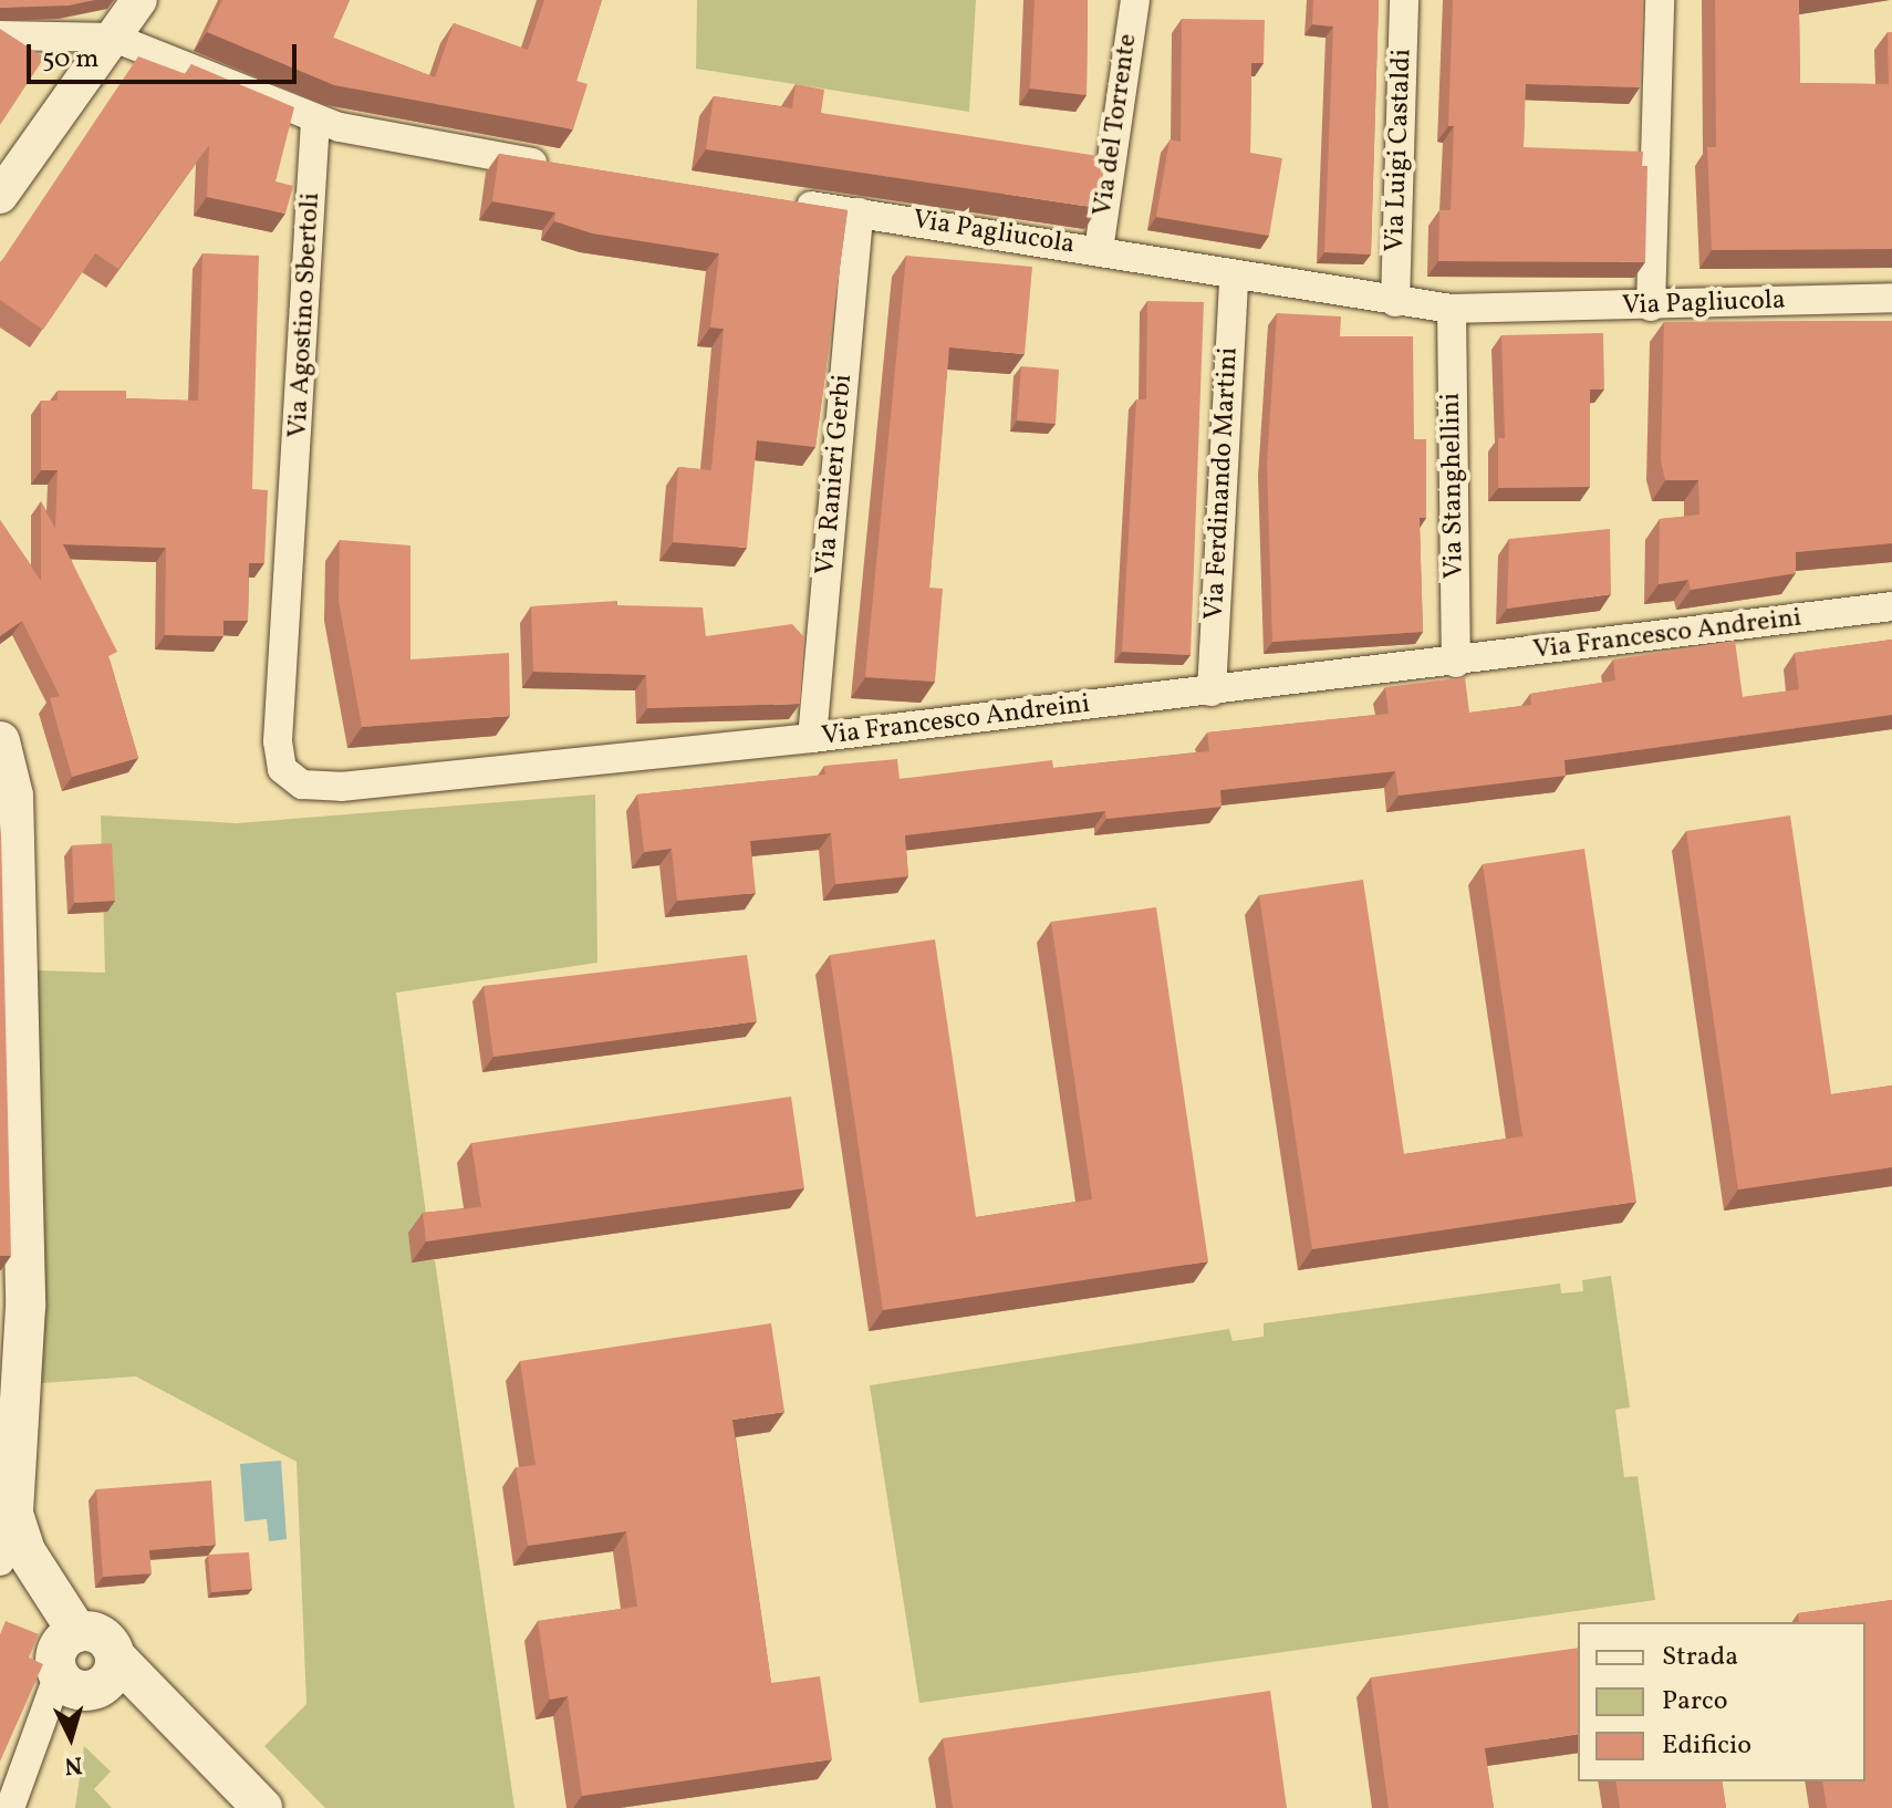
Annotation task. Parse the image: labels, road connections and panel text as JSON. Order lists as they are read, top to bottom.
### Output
{
  "streets": {
    "street": [
      "Via del Torrente",
      "Via Luigi Castaldi",
      "Via Pagliucola",
      "Via Agostino Sbertoli",
      "Via Ranieri Gerbi",
      "Via Ferdinando Martini",
      "Via Stanghellini",
      "Via Francesco Andreini"
    ]
  },
  "crossings": [
    ["Via del Torrente", "Via Pagliucola"],
    ["Via Luigi Castaldi", "Via Pagliucola"],
    ["Via Pagliucola", "Via Ranieri Gerbi"],
    ["Via Pagliucola", "Via Ferdinando Martini"],
    ["Via Pagliucola", "Via Stanghellini"],
    ["Via Agostino Sbertoli", "Via Francesco Andreini"],
    ["Via Ranieri Gerbi", "Via Francesco Andreini"],
    ["Via Ferdinando Martini", "Via Francesco Andreini"],
    ["Via Stanghellini", "Via Francesco Andreini"]
  ],
  "legend": ["Strada", "Parco", "Edificio"],
  "scale_bar": "50 m",
  "north": "bottom"
}
